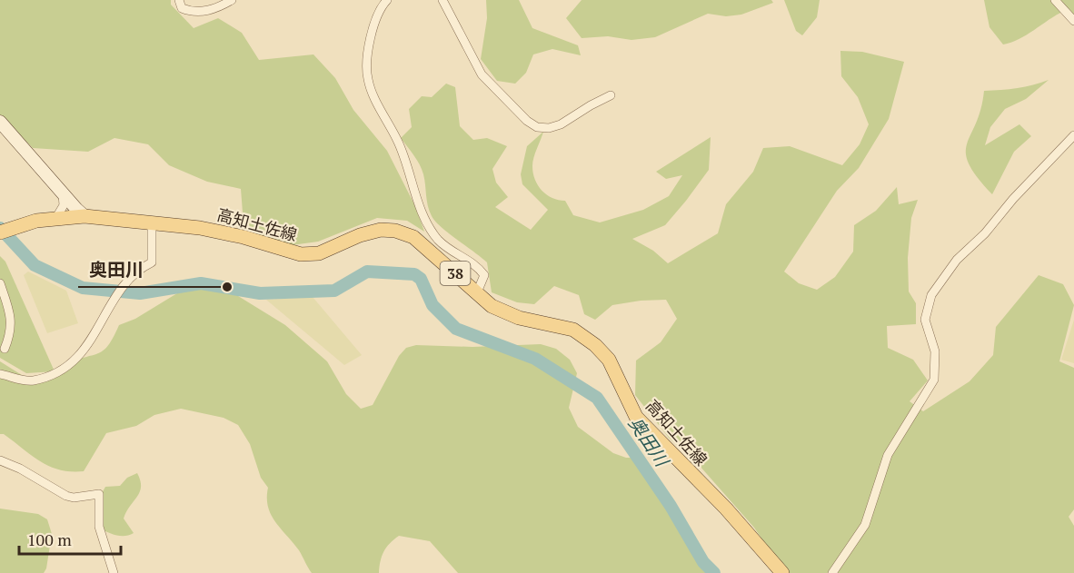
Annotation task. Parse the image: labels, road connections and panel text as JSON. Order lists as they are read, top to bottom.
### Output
{
  "streets": {
    "main road": ["高知土佐線", "38"]
  },
  "water": ["奥田川"],
  "places": ["奥田川"],
  "scale_bar": "100 m"
}
